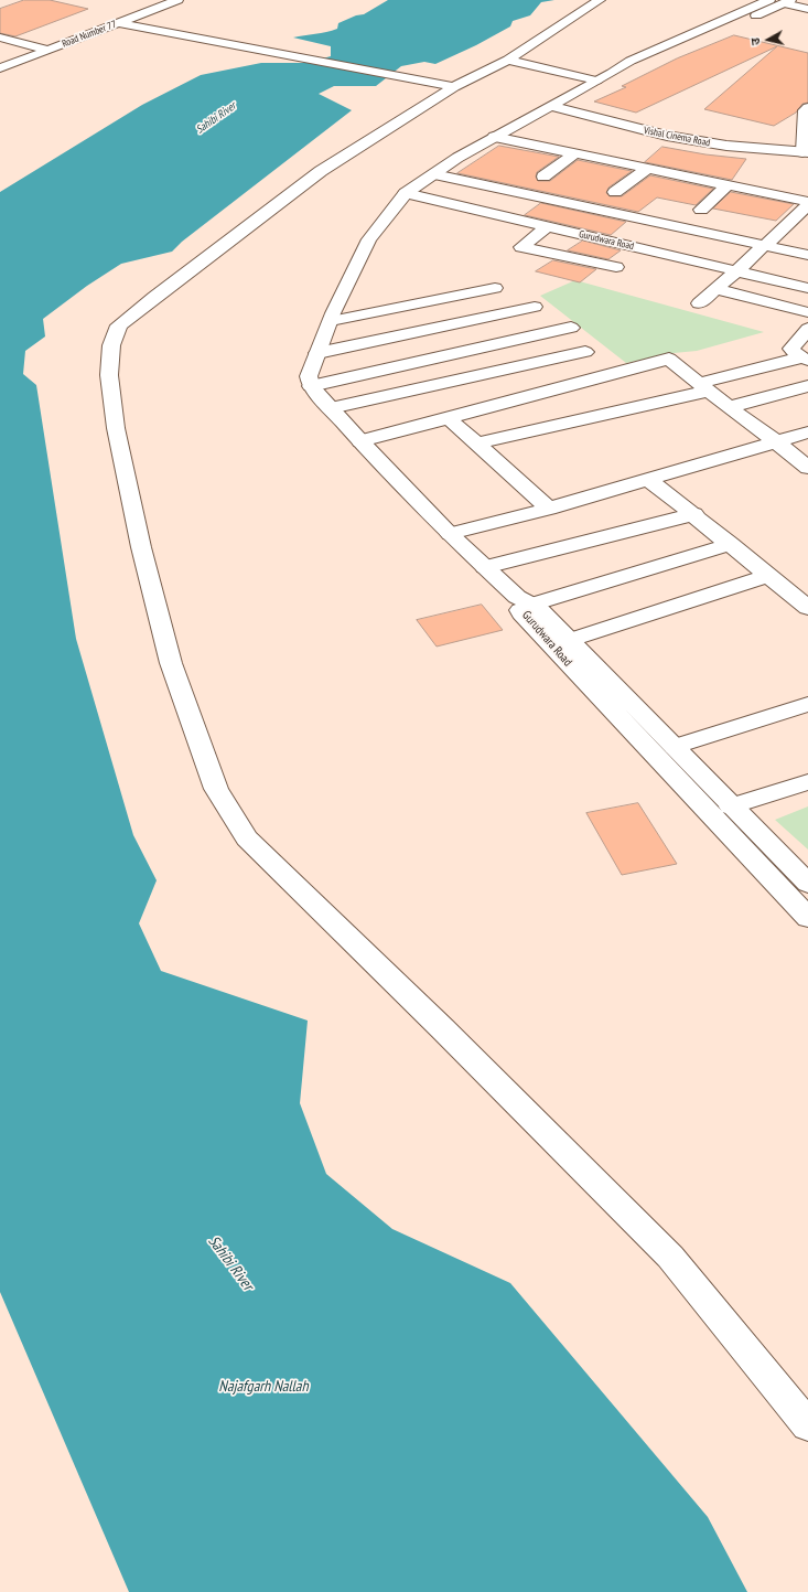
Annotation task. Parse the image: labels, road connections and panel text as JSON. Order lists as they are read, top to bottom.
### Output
{
  "streets": {
    "street": ["Road Number 77", "Vishal Cinema Road", "Gurudwara Road"]
  },
  "water": ["Sahibi River", "Najafgarh Nallah"],
  "north": "left"
}
